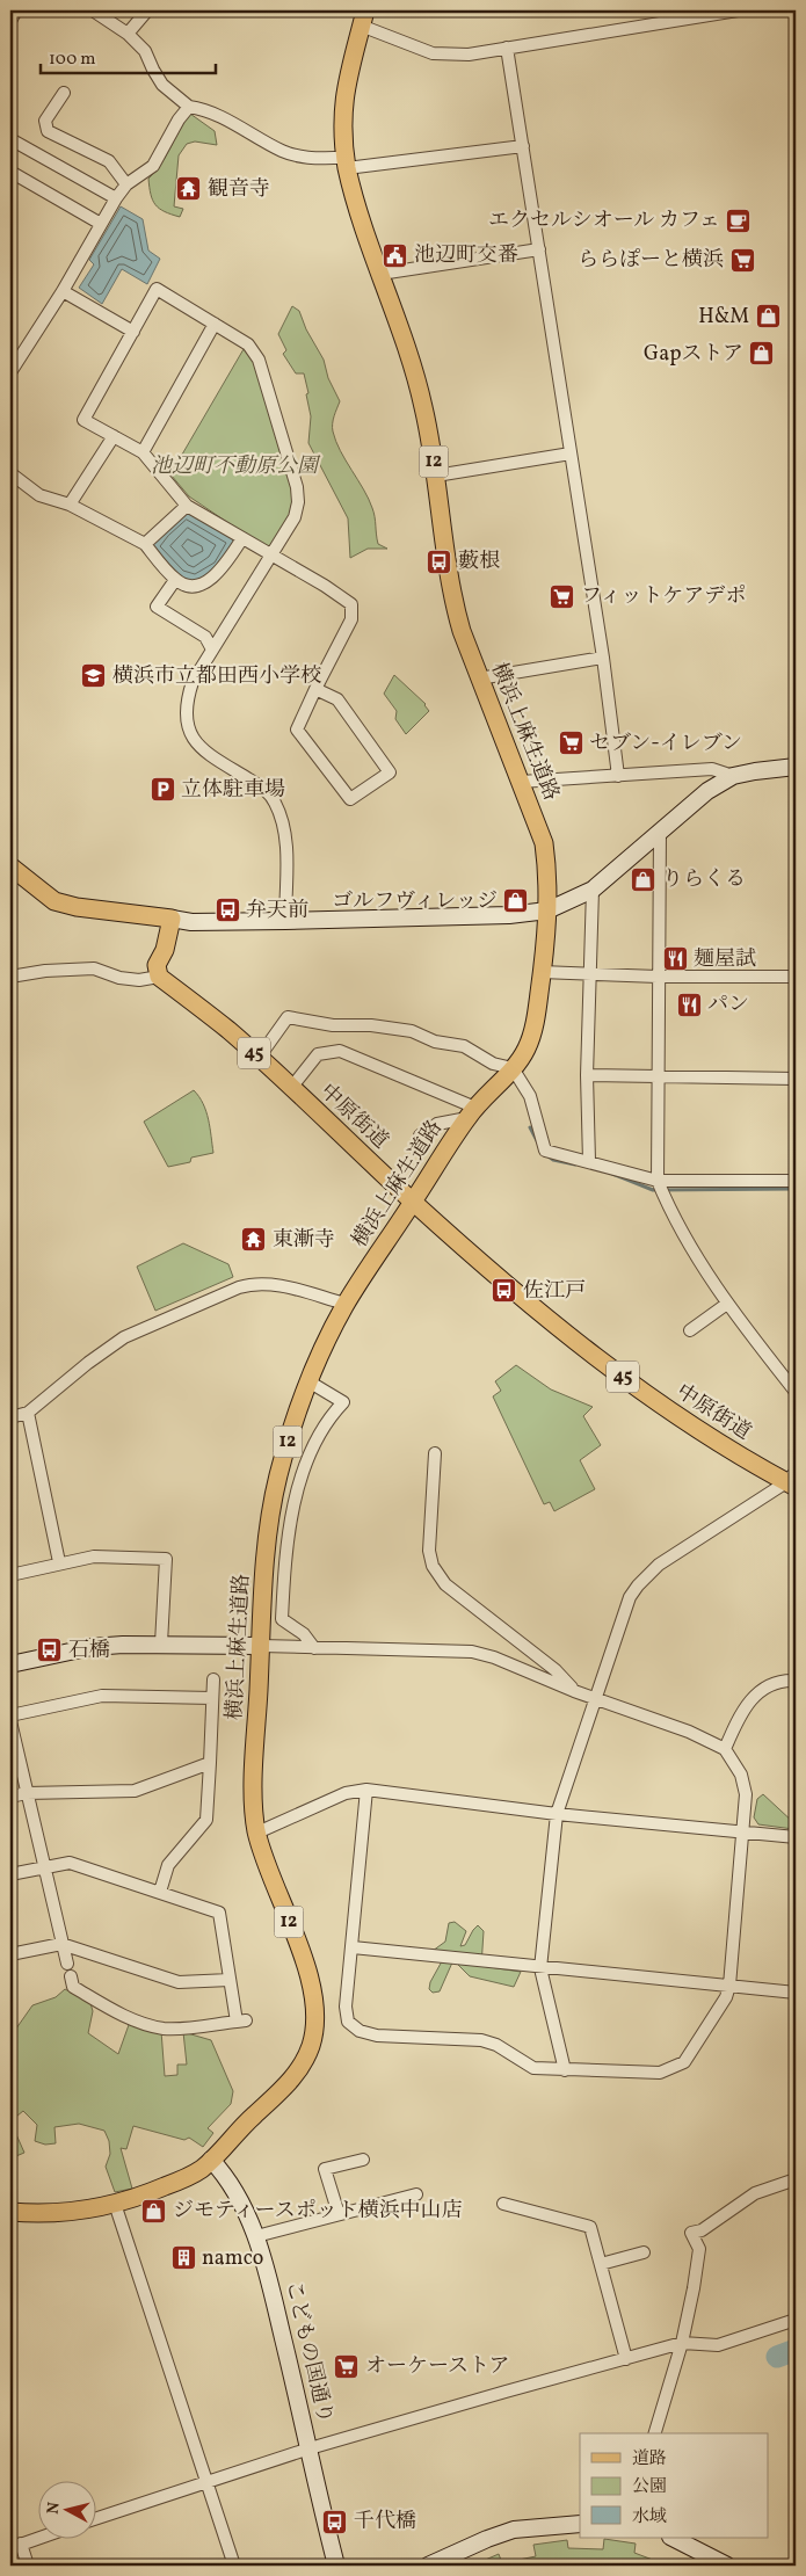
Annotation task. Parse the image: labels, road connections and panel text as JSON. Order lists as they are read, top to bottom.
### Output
{
  "streets": {
    "main road": [
      "12",
      "横浜上麻生道路",
      "45",
      "中原街道"
    ],
    "street": ["こどもの国通り"]
  },
  "crossings": [
    ["横浜上麻生道路", "中原街道"],
    ["横浜上麻生道路", "こどもの国通り"]
  ],
  "parks": ["池辺町不動原公園"],
  "places": {
    "temple": ["観音寺", "東漸寺"],
    "cafe": ["エクセルシオール カフェ"],
    "public building": ["池辺町交番"],
    "supermarket": [
      "ららぽーと横浜",
      "フィットケアデポ",
      "セブン-イレブン",
      "オーケーストア"
    ],
    "shop": [
      "H&M",
      "Gapストア",
      "りらくる",
      "ゴルフヴィレッジ",
      "ジモティースポット横浜中山店"
    ],
    "bus stop": [
      "藪根",
      "弁天前",
      "佐江戸",
      "石橋",
      "千代橋"
    ],
    "school or university": ["横浜市立都田西小学校"],
    "parking": ["立体駐車場"],
    "restaurant": ["麺屋試", "パン"],
    "building": ["namco"]
  },
  "legend": ["道路", "公園", "水域"],
  "scale_bar": "100 m",
  "north": "left"
}
